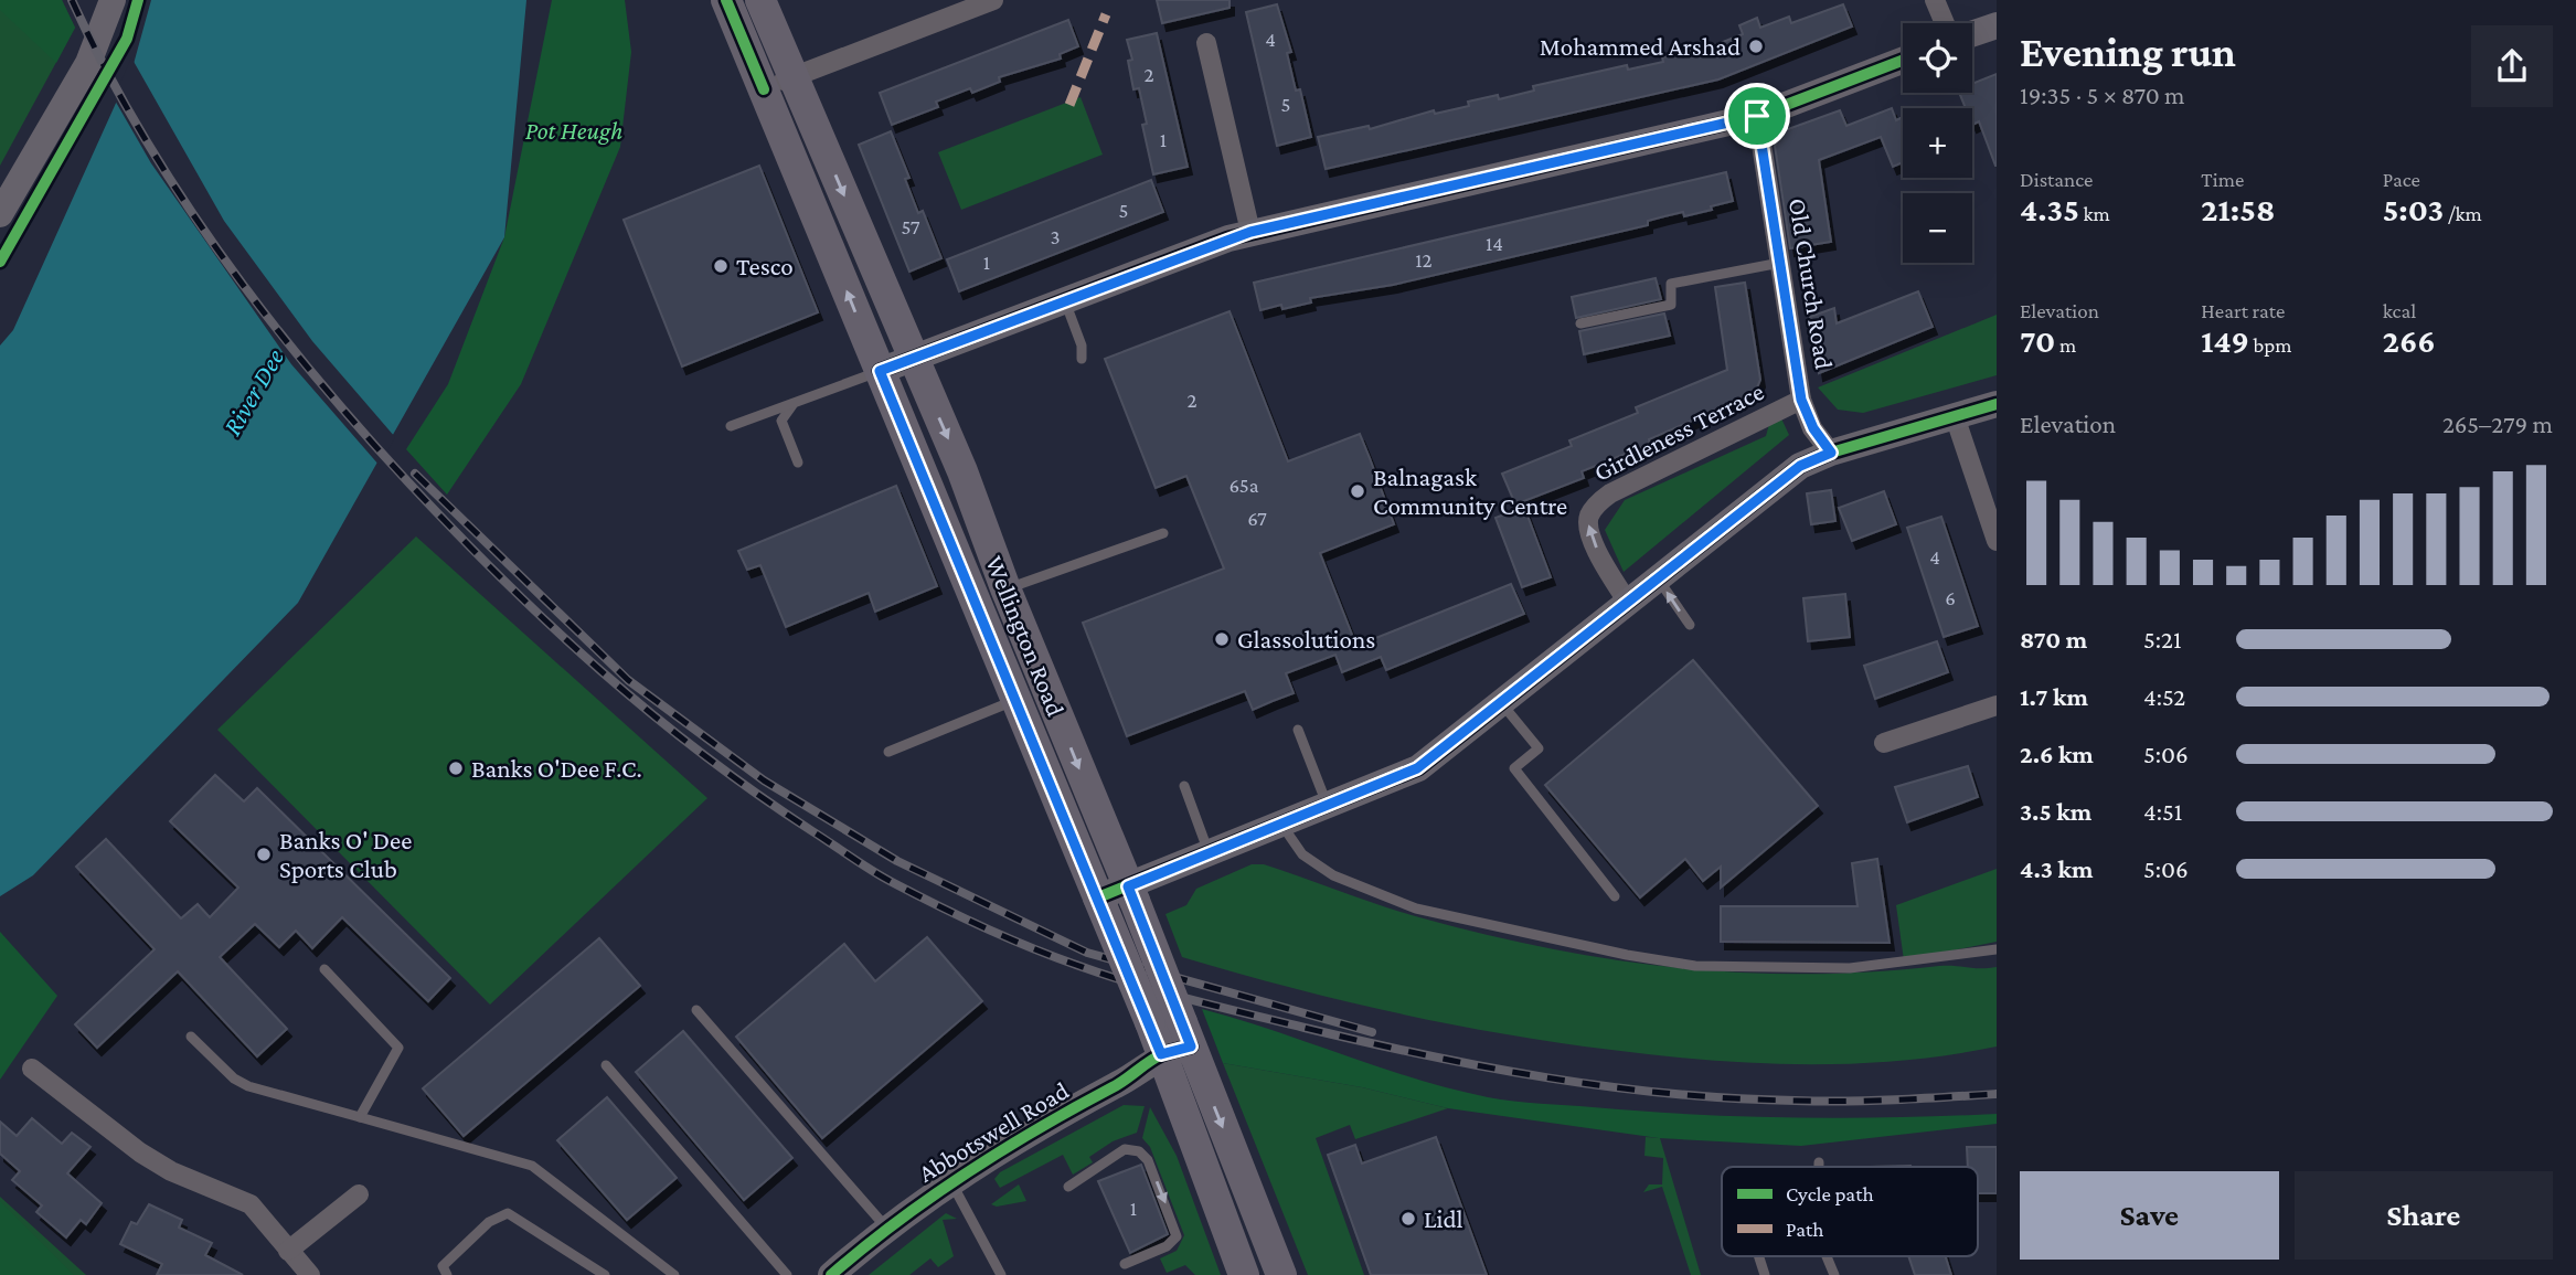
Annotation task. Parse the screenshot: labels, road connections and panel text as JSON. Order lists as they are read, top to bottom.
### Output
{
  "streets": {
    "main road": ["Wellington Road"],
    "street": ["Old Church Road", "Girdleness Terrace", "Abbotswell Road"]
  },
  "crossings": [
    ["Old Church Road", "Girdleness Terrace"],
    ["Wellington Road", "Abbotswell Road"]
  ],
  "water": ["River Dee"],
  "parks": ["Pot Heugh"],
  "places": [
    "Mohammed Arshad",
    "Tesco",
    "Balnagask Community Centre",
    "Glassolutions",
    "Banks O'Dee F.C.",
    "Banks O' Dee Sports Club",
    "Lidl"
  ],
  "house_numbers": [
    "4",
    "2",
    "5",
    "1",
    "5",
    "57",
    "3",
    "14",
    "12",
    "1",
    "2",
    "65a",
    "67",
    "4",
    "6",
    "1"
  ],
  "legend": ["Cycle path", "Path"],
  "page": {
    "heading": ["Evening run", "19:35 · 5 × 870 m"],
    "map_buttons": ["+", "−"],
    "stats": [
      ["Distance", "4.35 km"],
      ["Time", "21:58"],
      ["Pace", "5:03 /km"],
      ["Elevation", "70 m"],
      ["Heart rate", "149 bpm"],
      ["kcal", "266"]
    ],
    "chart": ["Elevation", "265–279 m"],
    "list": [
      {
        "name": "870 m",
        "note": "5:21"
      },
      {
        "name": "1.7 km",
        "note": "4:52"
      },
      {
        "name": "2.6 km",
        "note": "5:06"
      },
      {
        "name": "3.5 km",
        "note": "4:51"
      },
      {
        "name": "4.3 km",
        "note": "5:06"
      }
    ],
    "buttons": ["Save", "Share"]
  }
}
